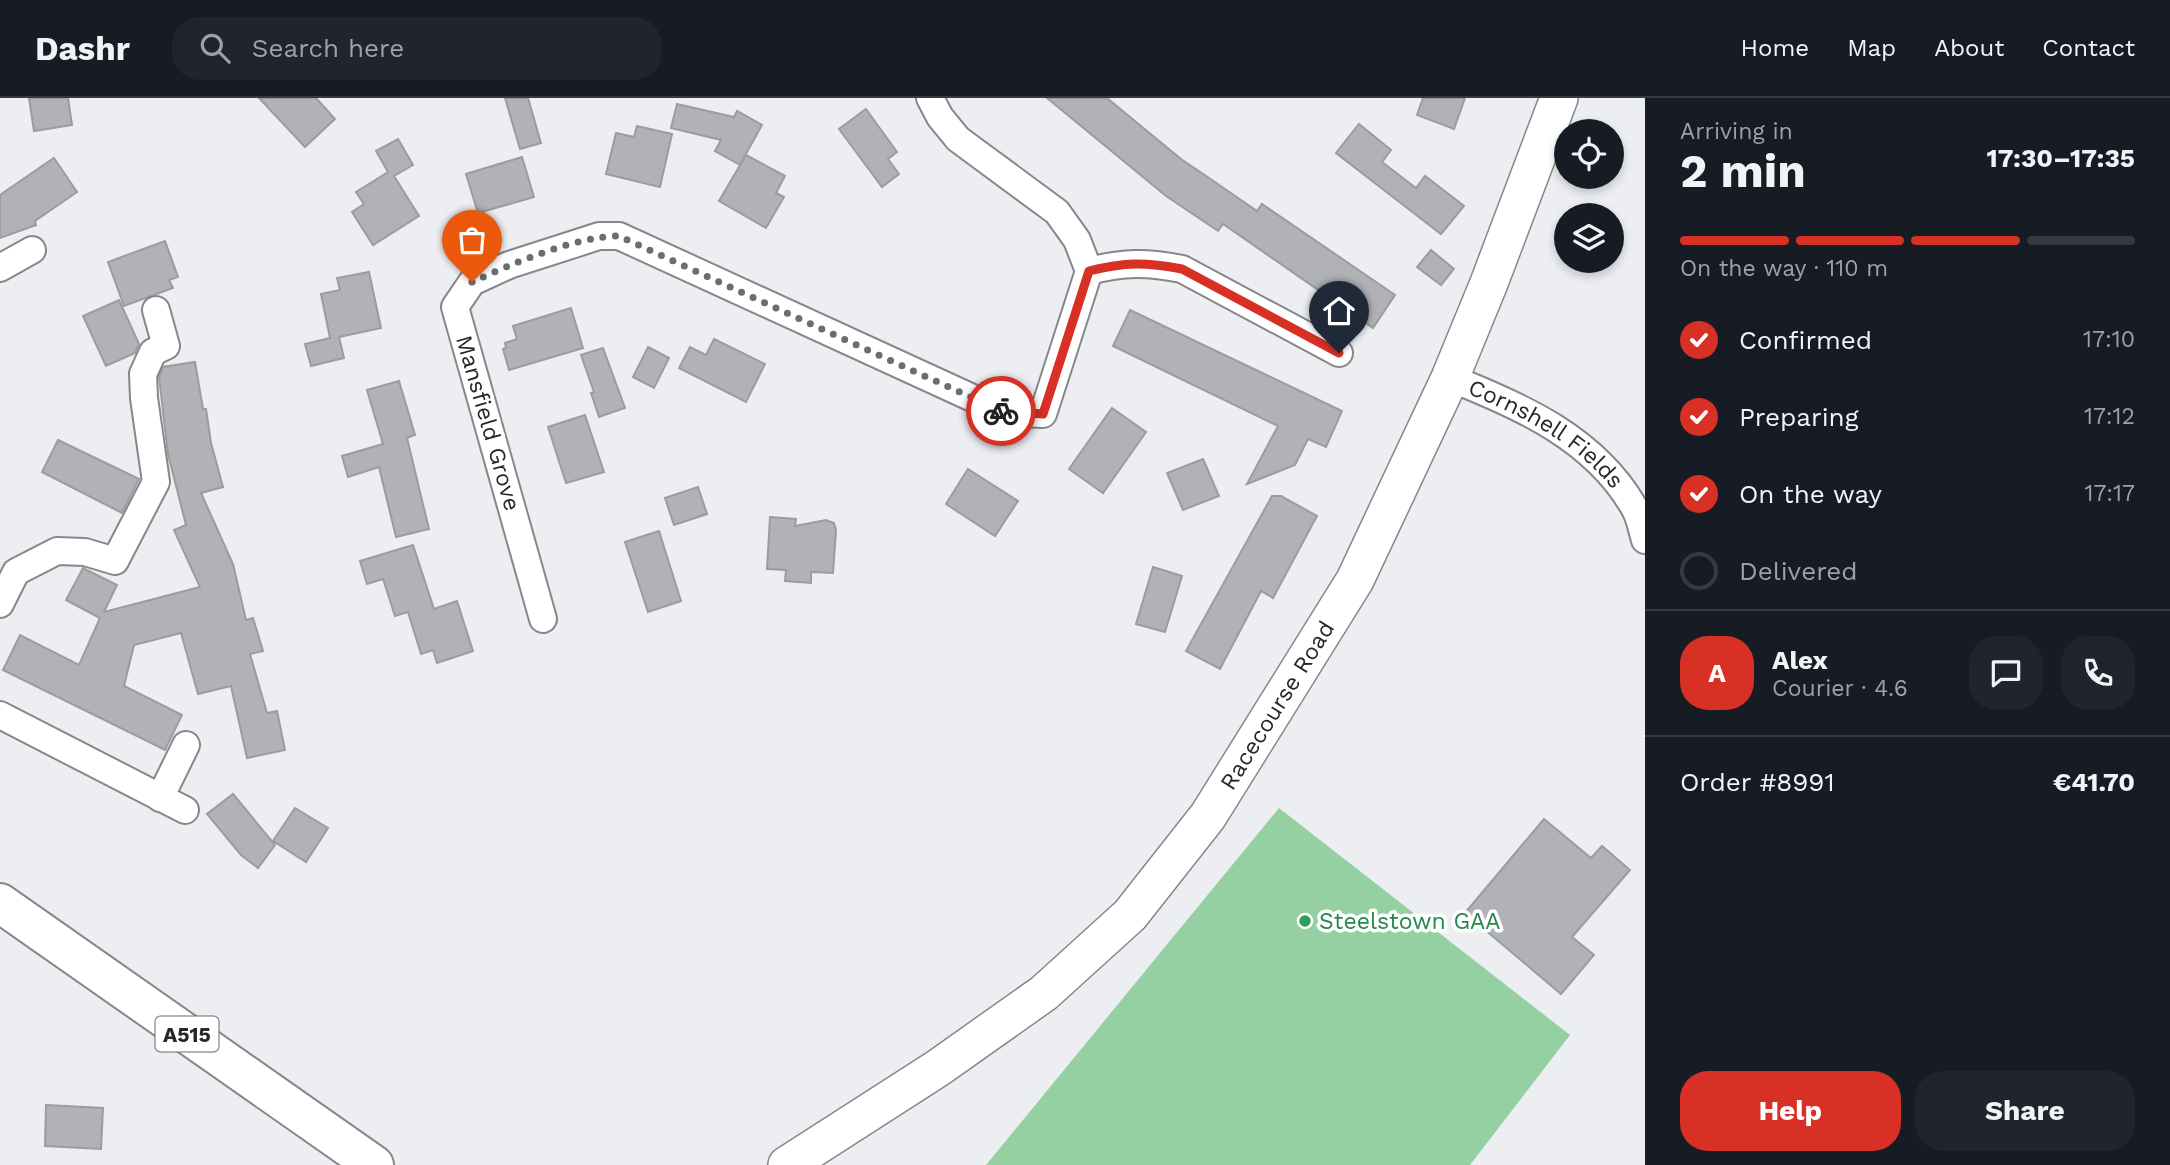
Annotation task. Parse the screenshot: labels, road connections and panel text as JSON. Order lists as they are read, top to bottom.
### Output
{
  "streets": {
    "highway": ["A515"],
    "street": ["Mansfield Grove", "Cornshell Fields", "Racecourse Road"]
  },
  "crossings": [
    ["Cornshell Fields", "Racecourse Road"]
  ],
  "places": ["Steelstown GAA"],
  "page": {
    "header": "Dashr",
    "search": "Search here",
    "nav": [
      "Home",
      "Map",
      "About",
      "Contact"
    ],
    "heading": ["2 min", "Arriving in", "17:30–17:35"],
    "panel": [
      "Alex",
      "Courier · 4.6",
      "Order #8991",
      "€41.70"
    ],
    "bar": "On the way · 110 m",
    "list": [
      ["Confirmed", "17:10"],
      ["Preparing", "17:12"],
      ["On the way", "17:17"],
      "Delivered"
    ],
    "round": "A",
    "buttons": ["Help", "Share"]
  }
}
